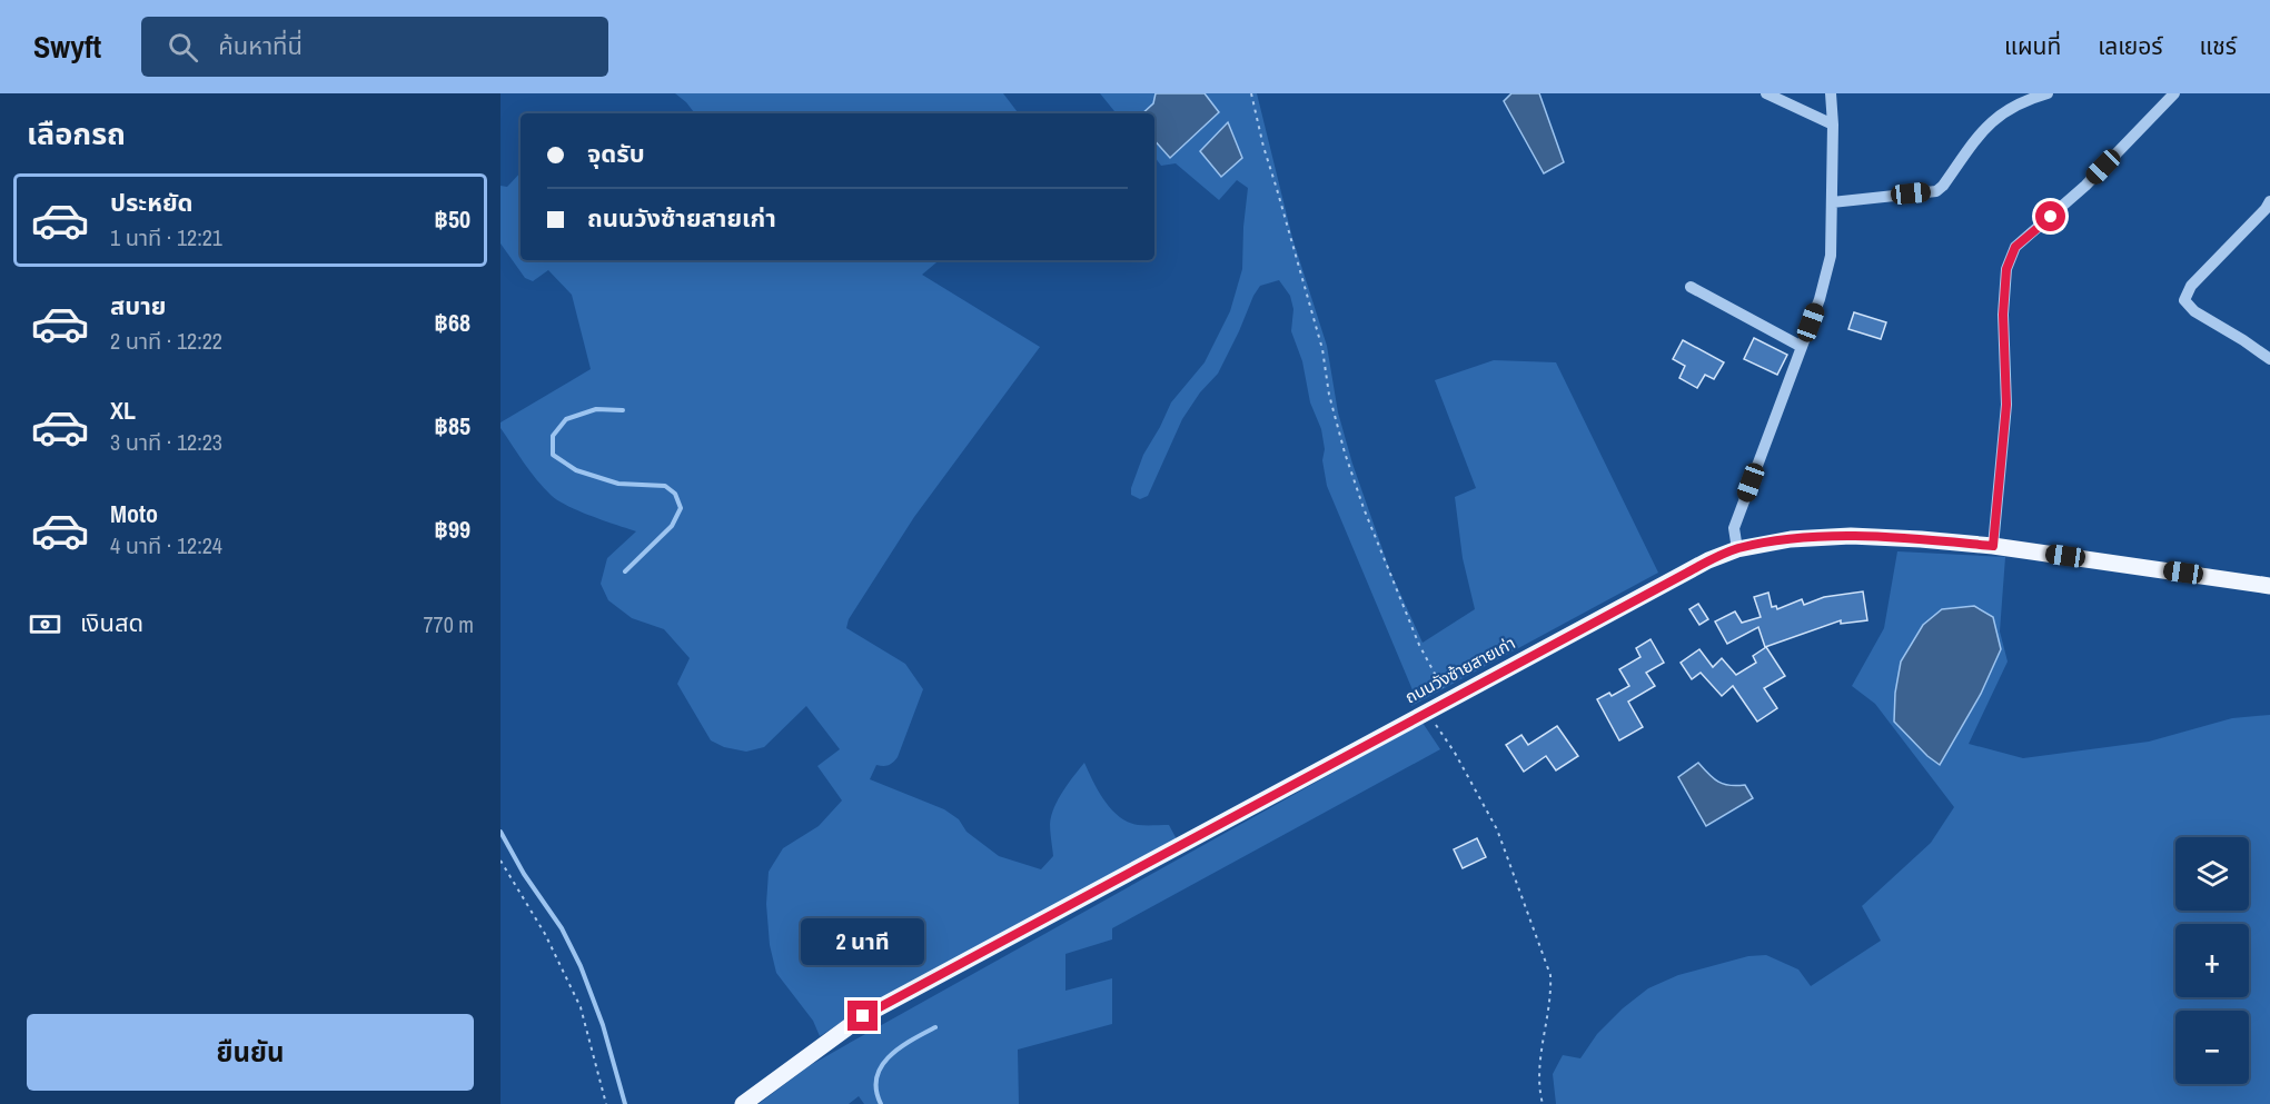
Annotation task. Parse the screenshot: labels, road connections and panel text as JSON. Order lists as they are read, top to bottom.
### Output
{
  "streets": {
    "main road": ["ถนนวังซ้ายสายเก่า"]
  },
  "page": {
    "header": "Swyft",
    "search": "ค้นหาที่นี่",
    "nav": ["แผนที่", "เลเยอร์", "แชร์"],
    "heading": "เลือกรถ",
    "banner": ["จุดรับ", "ถนนวังซ้ายสายเก่า"],
    "list": [
      {
        "name": "ประหยัด",
        "note": "1 นาที · 12:21",
        "value": "฿50"
      },
      {
        "name": "สบาย",
        "note": "2 นาที · 12:22",
        "value": "฿68"
      },
      {
        "name": "XL",
        "note": "3 นาที · 12:23",
        "value": "฿85"
      },
      {
        "name": "Moto",
        "note": "4 นาที · 12:24",
        "value": "฿99"
      }
    ],
    "pay": ["เงินสด", "770 m"],
    "map_buttons": ["+", "−"],
    "bubble": "2 นาที",
    "buttons": "ยืนยัน"
  }
}
